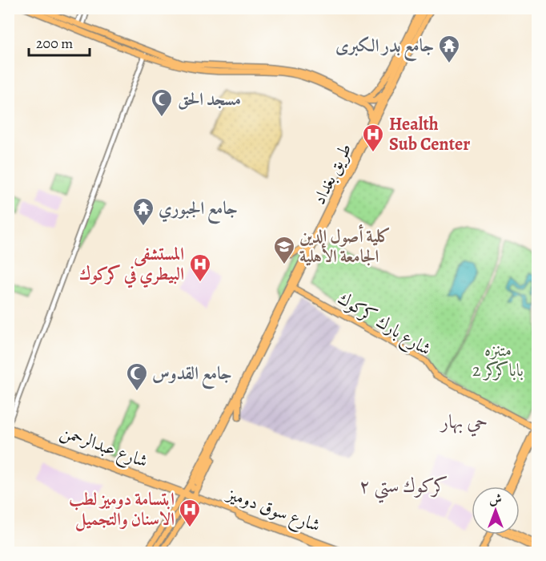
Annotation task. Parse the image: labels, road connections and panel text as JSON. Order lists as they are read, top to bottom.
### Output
{
  "streets": {
    "main road": [
      "طريق بغداد",
      "شارع بارك كركوك",
      "شارع عبدالرحمن",
      "شارع سوق دوميز"
    ]
  },
  "crossings": [
    ["طريق بغداد", "شارع بارك كركوك"],
    ["شارع عبدالرحمن", "شارع سوق دوميز"]
  ],
  "districts": ["حي بهار", "كركوك ستي ٢"],
  "parks": ["متنزه باباكركر 2"],
  "places": {
    "temple": ["جامع بدر الكبرى", "جامع الجبوري"],
    "mosque": ["مسجد الحق", "جامع القدوس"],
    "hospital": ["Health Sub Center", "المستشفى البيطري في كركوك", "ابتسامة دوميز لطب الاسنان والتجميل"],
    "school or university": ["كلية أصول الدين الجامعة الأهلية"]
  },
  "scale_bar": "200 m",
  "north": "top"
}
